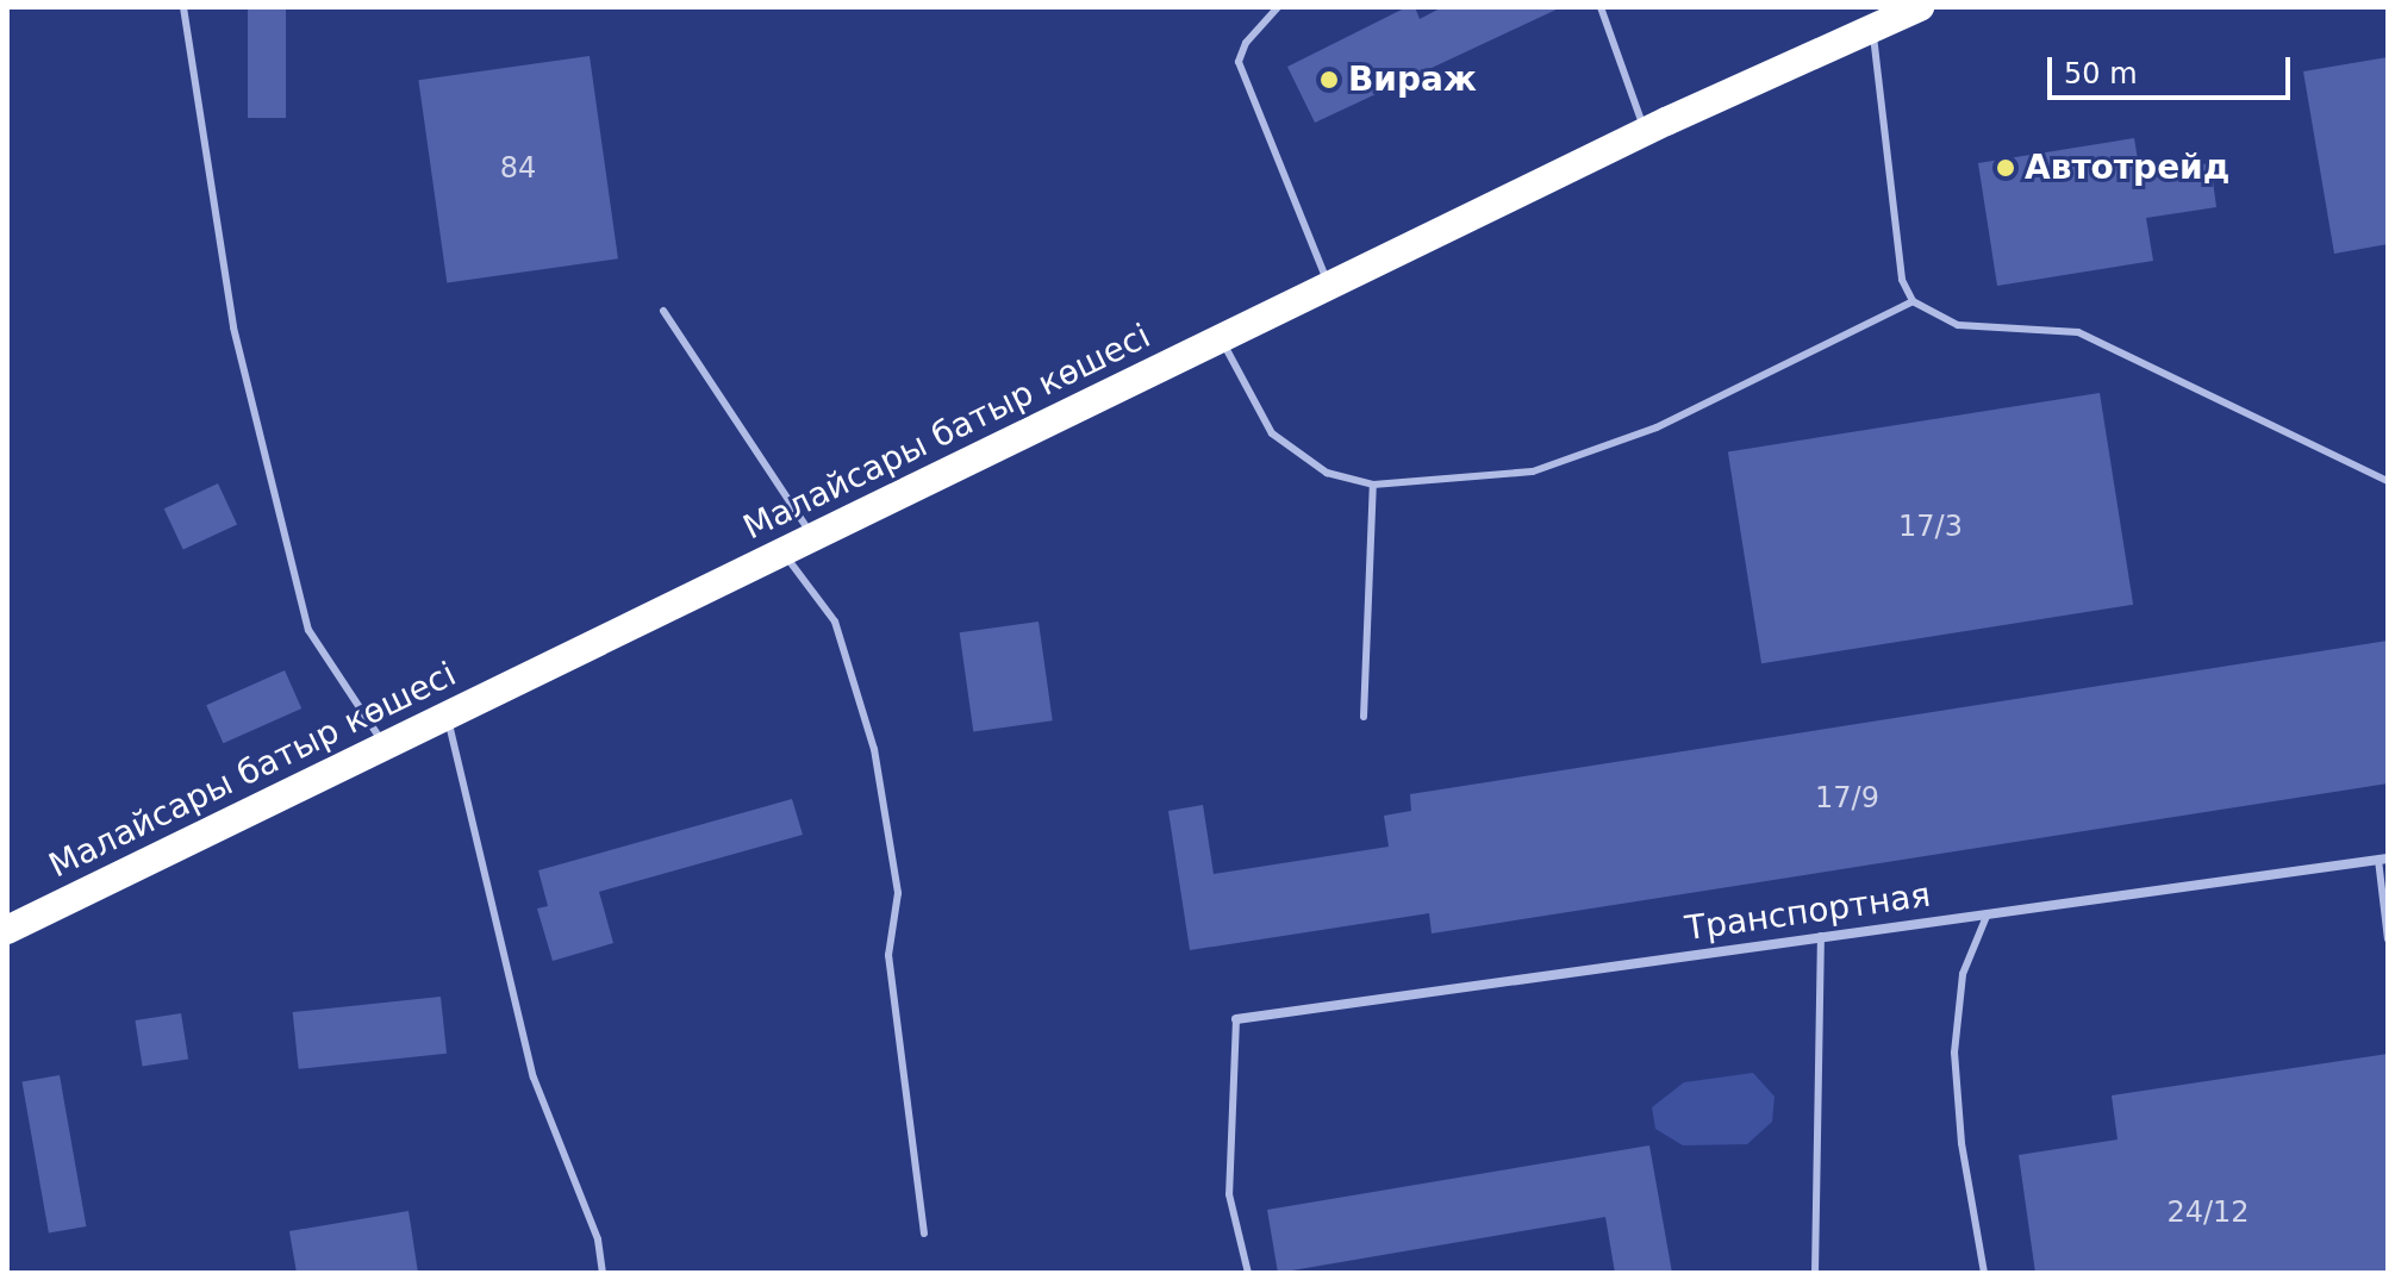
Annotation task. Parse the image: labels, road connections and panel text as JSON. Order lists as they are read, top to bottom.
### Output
{
  "streets": {
    "highway": ["Малайсары батыр көшесі"],
    "street": ["Транспортная"]
  },
  "places": ["Вираж", "Автотрейд"],
  "house_numbers": [
    "84",
    "17/3",
    "17/9",
    "24/12"
  ],
  "scale_bar": "50 m"
}
